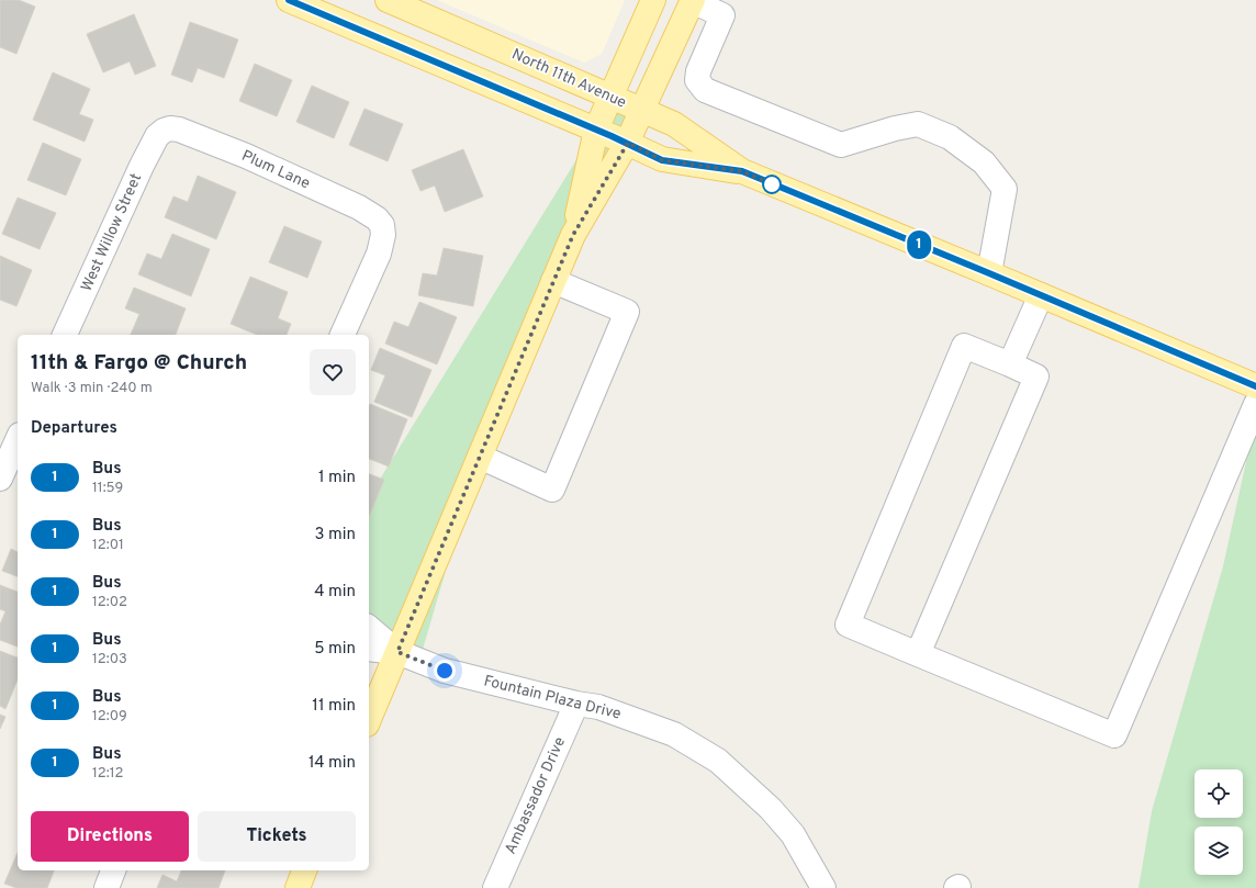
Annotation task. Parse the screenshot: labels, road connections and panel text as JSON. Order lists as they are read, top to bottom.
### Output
{
  "streets": {
    "main road": ["North 11th Avenue"],
    "street": [
      "Plum Lane",
      "West Willow Street",
      "Fountain Plaza Drive",
      "Ambassador Drive"
    ]
  },
  "crossings": [
    ["Plum Lane", "West Willow Street"],
    ["Fountain Plaza Drive", "Ambassador Drive"]
  ],
  "lines": ["bus line 1"],
  "page": {
    "on_map": "1",
    "heading": [
      ["11th & Fargo @ Church", "Walk · 3 min · 240 m"],
      "Departures"
    ],
    "list": [
      {
        "mark": "1",
        "name": "Bus",
        "note": "11:59",
        "value": "1 min"
      },
      {
        "mark": "1",
        "name": "Bus",
        "note": "12:01",
        "value": "3 min"
      },
      {
        "mark": "1",
        "name": "Bus",
        "note": "12:02",
        "value": "4 min"
      },
      {
        "mark": "1",
        "name": "Bus",
        "note": "12:03",
        "value": "5 min"
      },
      {
        "mark": "1",
        "name": "Bus",
        "note": "12:09",
        "value": "11 min"
      },
      {
        "mark": "1",
        "name": "Bus",
        "note": "12:12",
        "value": "14 min"
      }
    ],
    "buttons": ["Directions", "Tickets"]
  }
}
